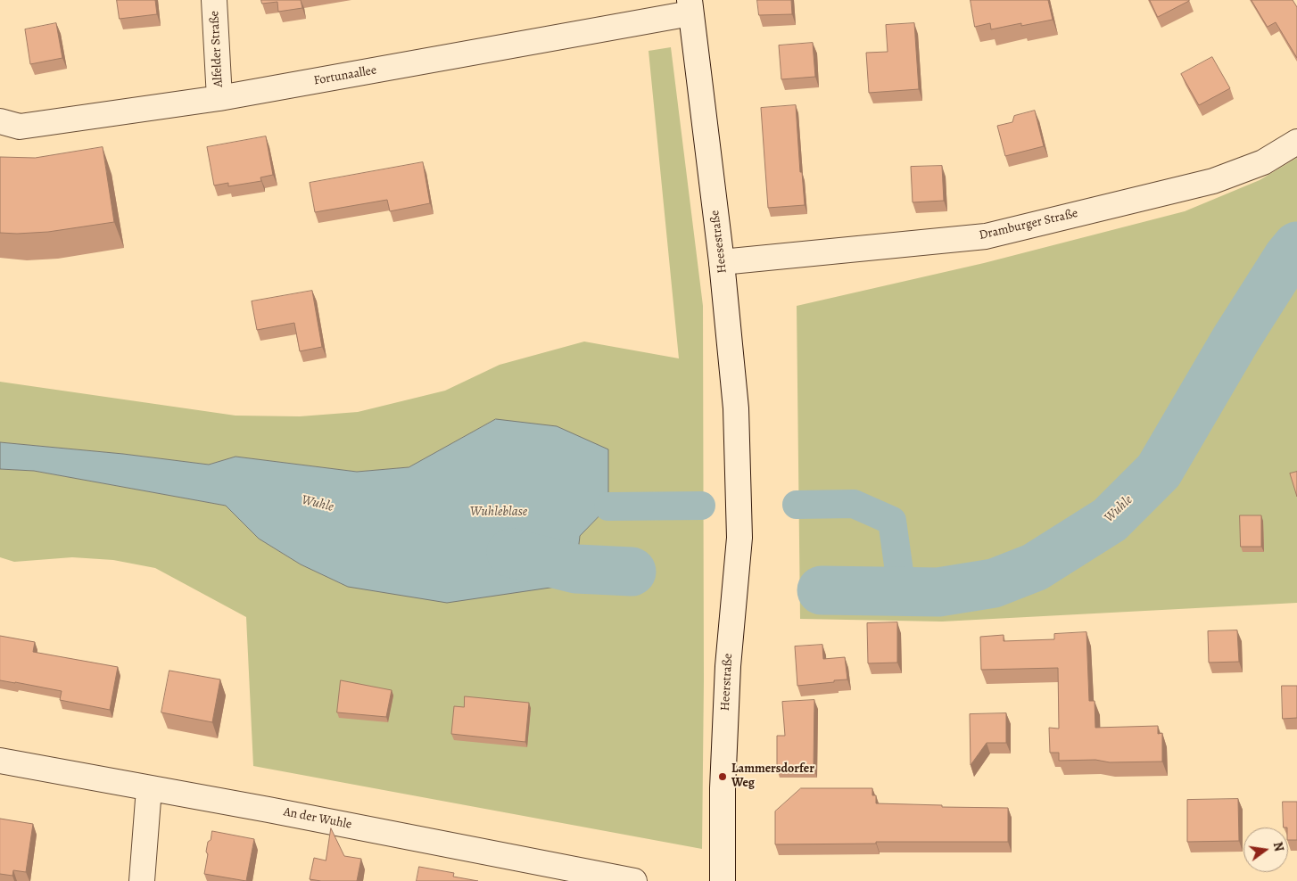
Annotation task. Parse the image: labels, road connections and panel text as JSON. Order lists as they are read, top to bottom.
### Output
{
  "streets": {
    "street": [
      "Alfelder Straße",
      "Fortunaallee",
      "Dramburger Straße",
      "Heesestraße",
      "Heerstraße",
      "An der Wuhle"
    ]
  },
  "crossings": [
    ["Alfelder Straße", "Fortunaallee"],
    ["Fortunaallee", "Heesestraße"],
    ["Dramburger Straße", "Heesestraße"],
    ["Heesestraße", "Heerstraße"]
  ],
  "water": ["Wuhle", "Wuhleblase"],
  "places": ["Lammersdorfer Weg"],
  "north": "right"
}
